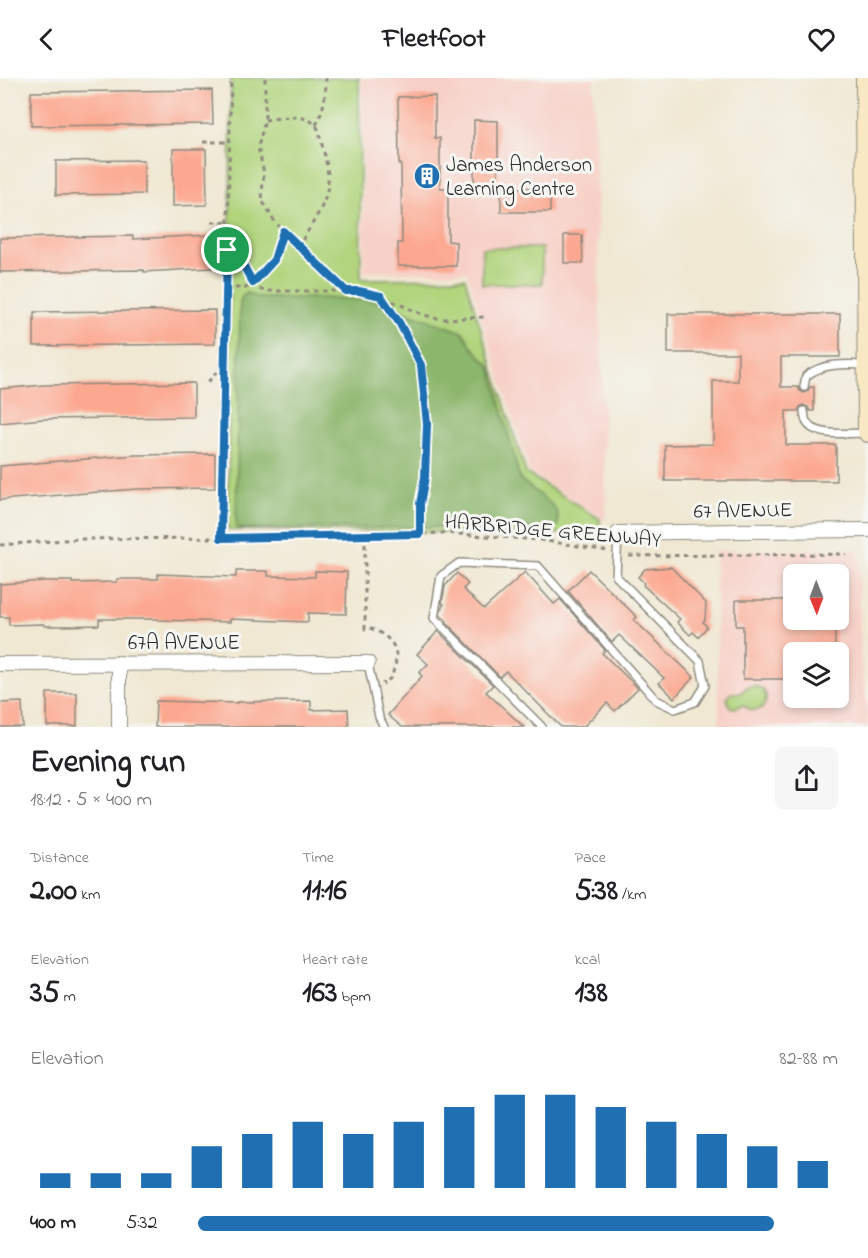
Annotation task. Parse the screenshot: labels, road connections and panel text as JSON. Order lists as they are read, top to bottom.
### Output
{
  "streets": {
    "street": ["67 AVENUE", "67A AVENUE"],
    "path": ["HARBRIDGE GREENWAY"]
  },
  "places": {
    "building": ["James Anderson Learning Centre"]
  },
  "north": "bottom",
  "page": {
    "header": "Fleetfoot",
    "heading": ["Evening run", "18:12 · 5 × 400 m"],
    "stats": [
      ["Distance", "2.00 km"],
      ["Time", "11:16"],
      ["Pace", "5:38 /km"],
      ["Elevation", "35 m"],
      ["Heart rate", "163 bpm"],
      ["kcal", "138"]
    ],
    "chart": ["Elevation", "82–88 m"],
    "list": [
      {
        "name": "400 m",
        "note": "5:32"
      }
    ]
  }
}
